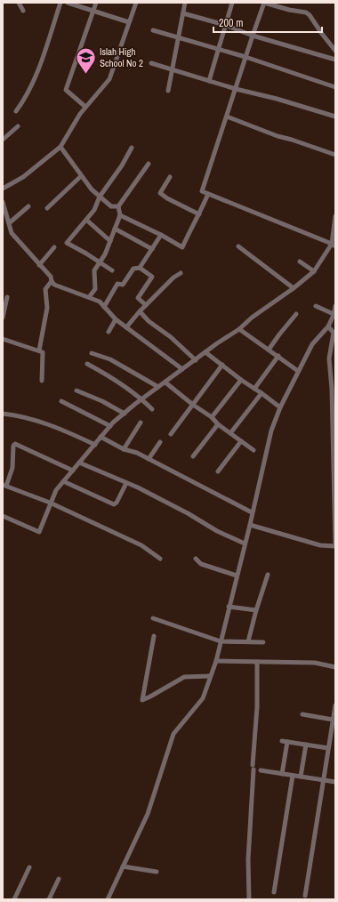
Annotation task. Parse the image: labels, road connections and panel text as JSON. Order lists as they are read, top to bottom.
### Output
{
  "places": {
    "school or university": ["Islah High School No 2"]
  },
  "scale_bar": "200 m"
}
